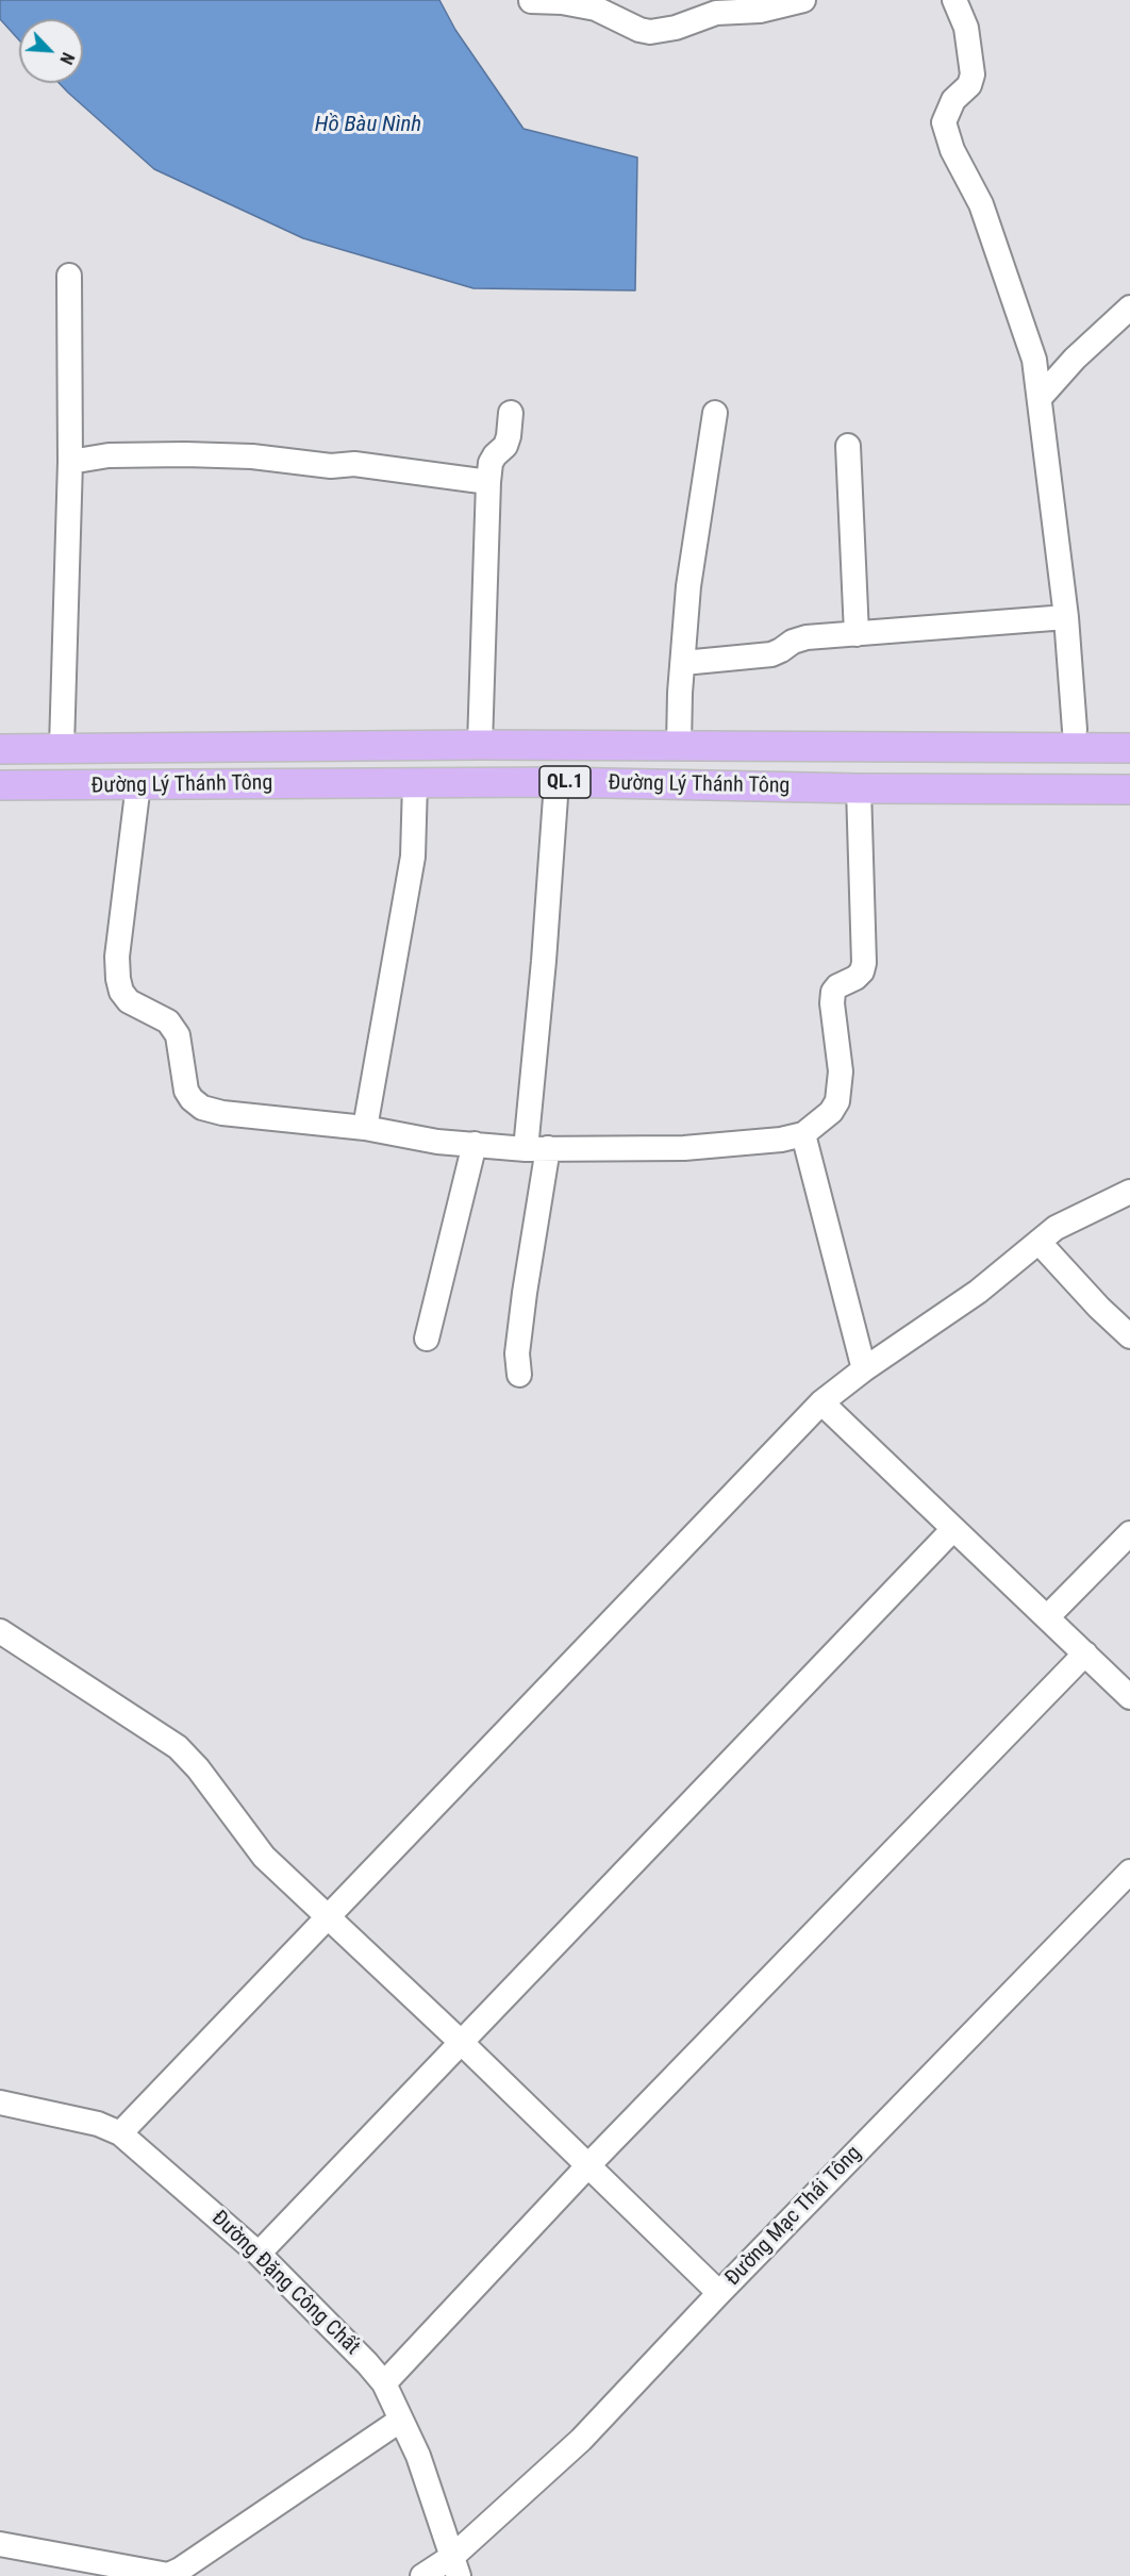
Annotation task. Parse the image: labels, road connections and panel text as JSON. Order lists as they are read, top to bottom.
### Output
{
  "streets": {
    "main road": ["QL.1", "Đường Lý Thánh Tông"],
    "street": ["Đường Mạc Thái Tông", "Đường Đặng Công Chất"]
  },
  "crossings": [
    ["Đường Mạc Thái Tông", "Đường Đặng Công Chất"]
  ],
  "water": ["Hồ Bàu Nình"],
  "north": "bottom right"
}
